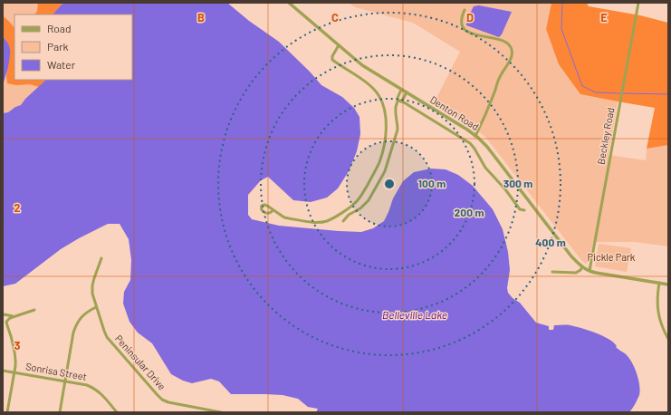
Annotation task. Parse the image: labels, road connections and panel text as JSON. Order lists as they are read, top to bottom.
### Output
{
  "streets": {
    "street": [
      "Denton Road",
      "Beckley Road",
      "Peninsular Drive",
      "Sonrisa Street"
    ]
  },
  "crossings": [
    ["Denton Road", "Beckley Road"]
  ],
  "water": ["Belleville Lake"],
  "parks": ["Pickle Park"],
  "legend": ["Road", "Park", "Water"],
  "grid": {
    "columns": [
      "B",
      "C",
      "D",
      "E"
    ],
    "rows": ["2", "3"]
  },
  "rings": [
    "100 m",
    "300 m",
    "200 m",
    "400 m"
  ]
}
